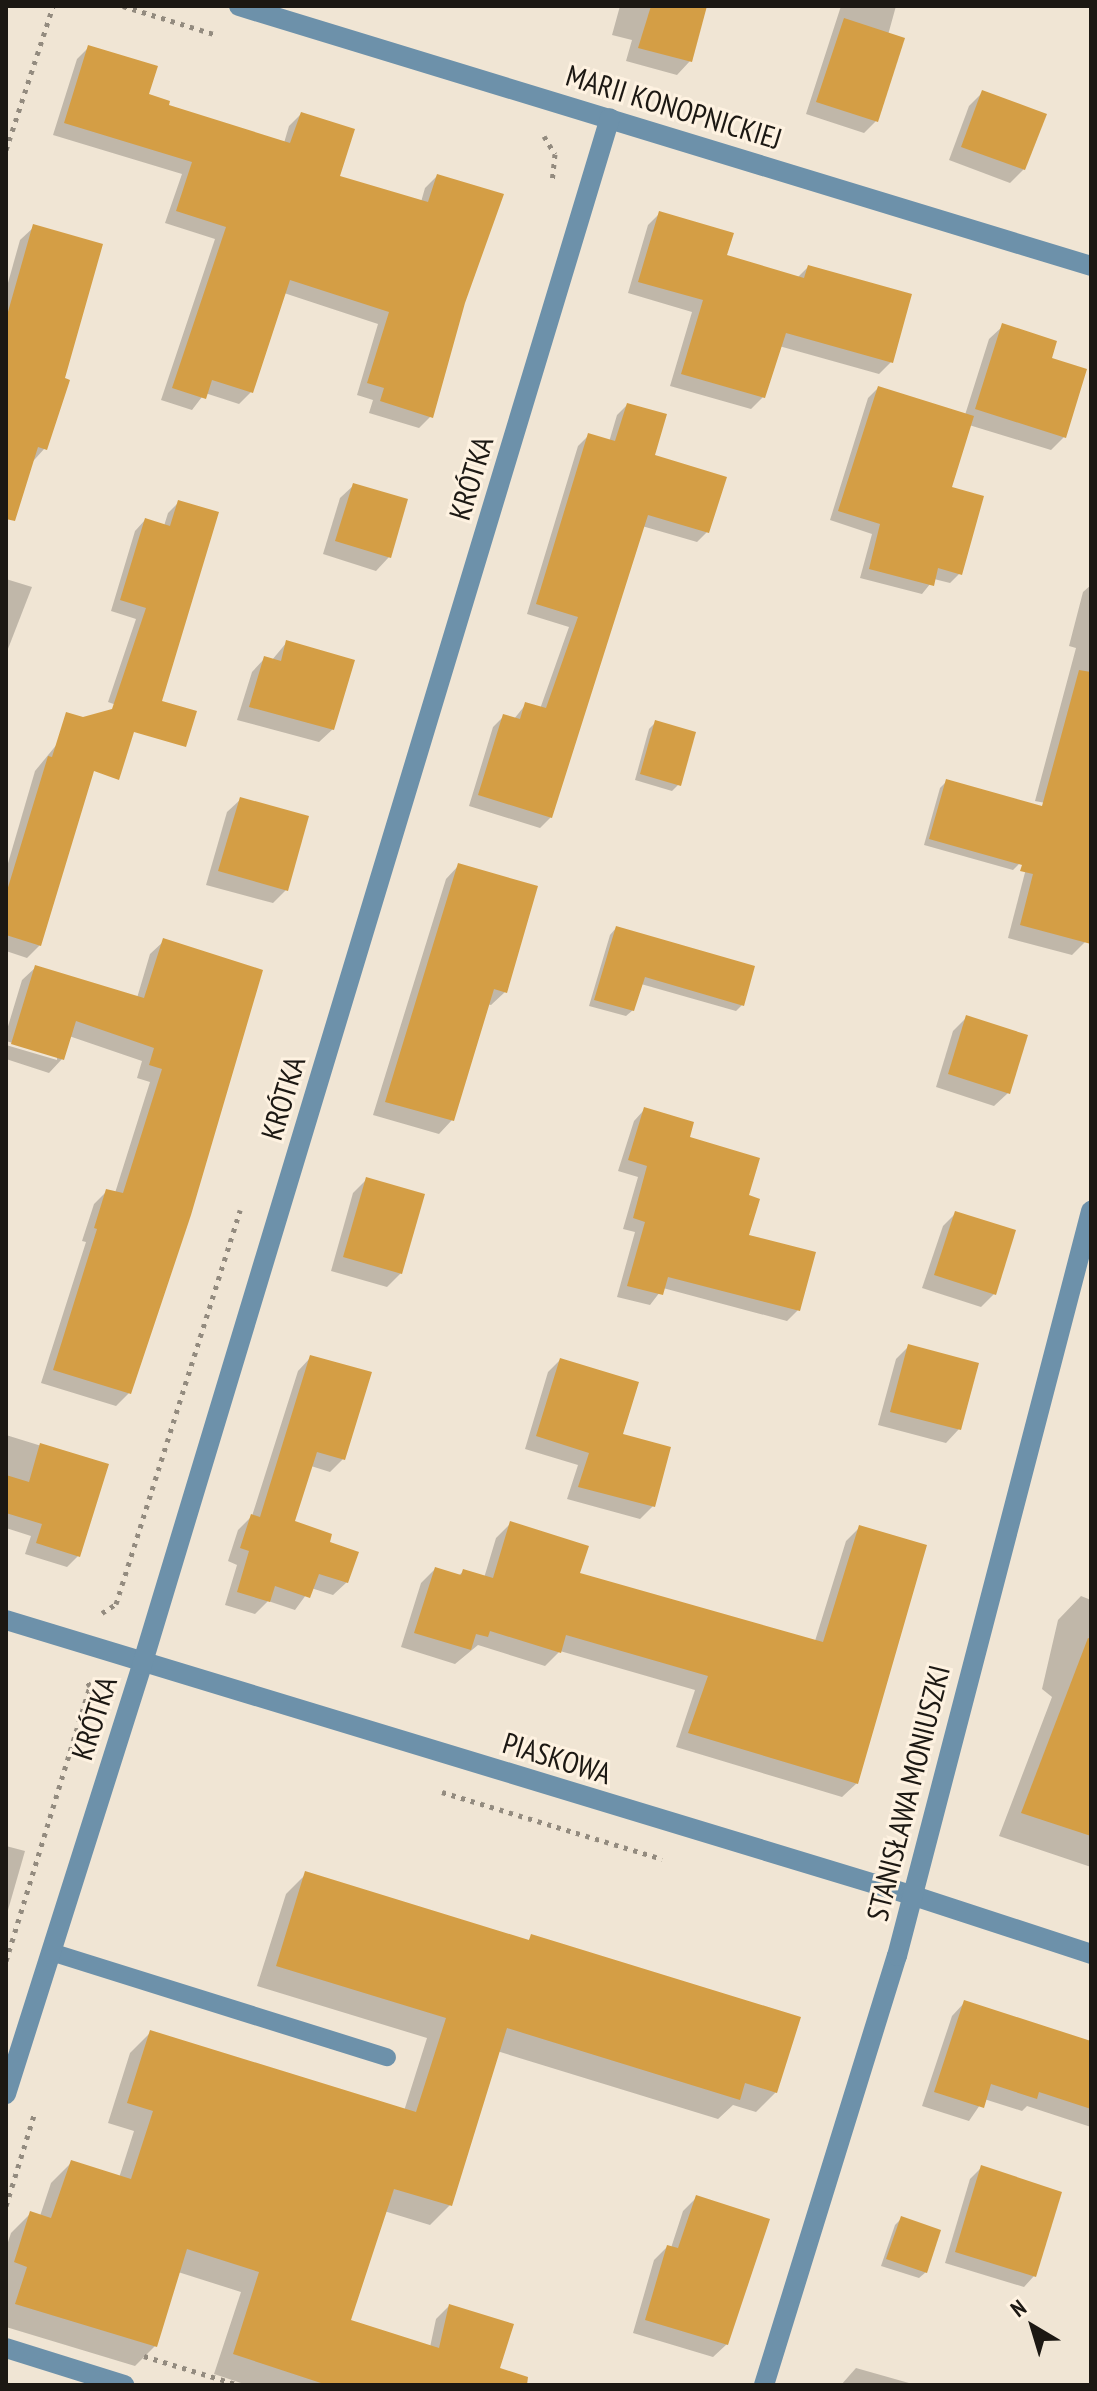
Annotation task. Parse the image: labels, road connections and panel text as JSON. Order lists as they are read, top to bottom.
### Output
{
  "streets": {
    "street": [
      "MARII KONOPNICKIEJ",
      "KRÓTKA",
      "PIASKOWA",
      "STANISŁAWA MONIUSZKI"
    ]
  },
  "crossings": [
    ["MARII KONOPNICKIEJ", "KRÓTKA"],
    ["KRÓTKA", "PIASKOWA"],
    ["PIASKOWA", "STANISŁAWA MONIUSZKI"]
  ],
  "north": "top left"
}
